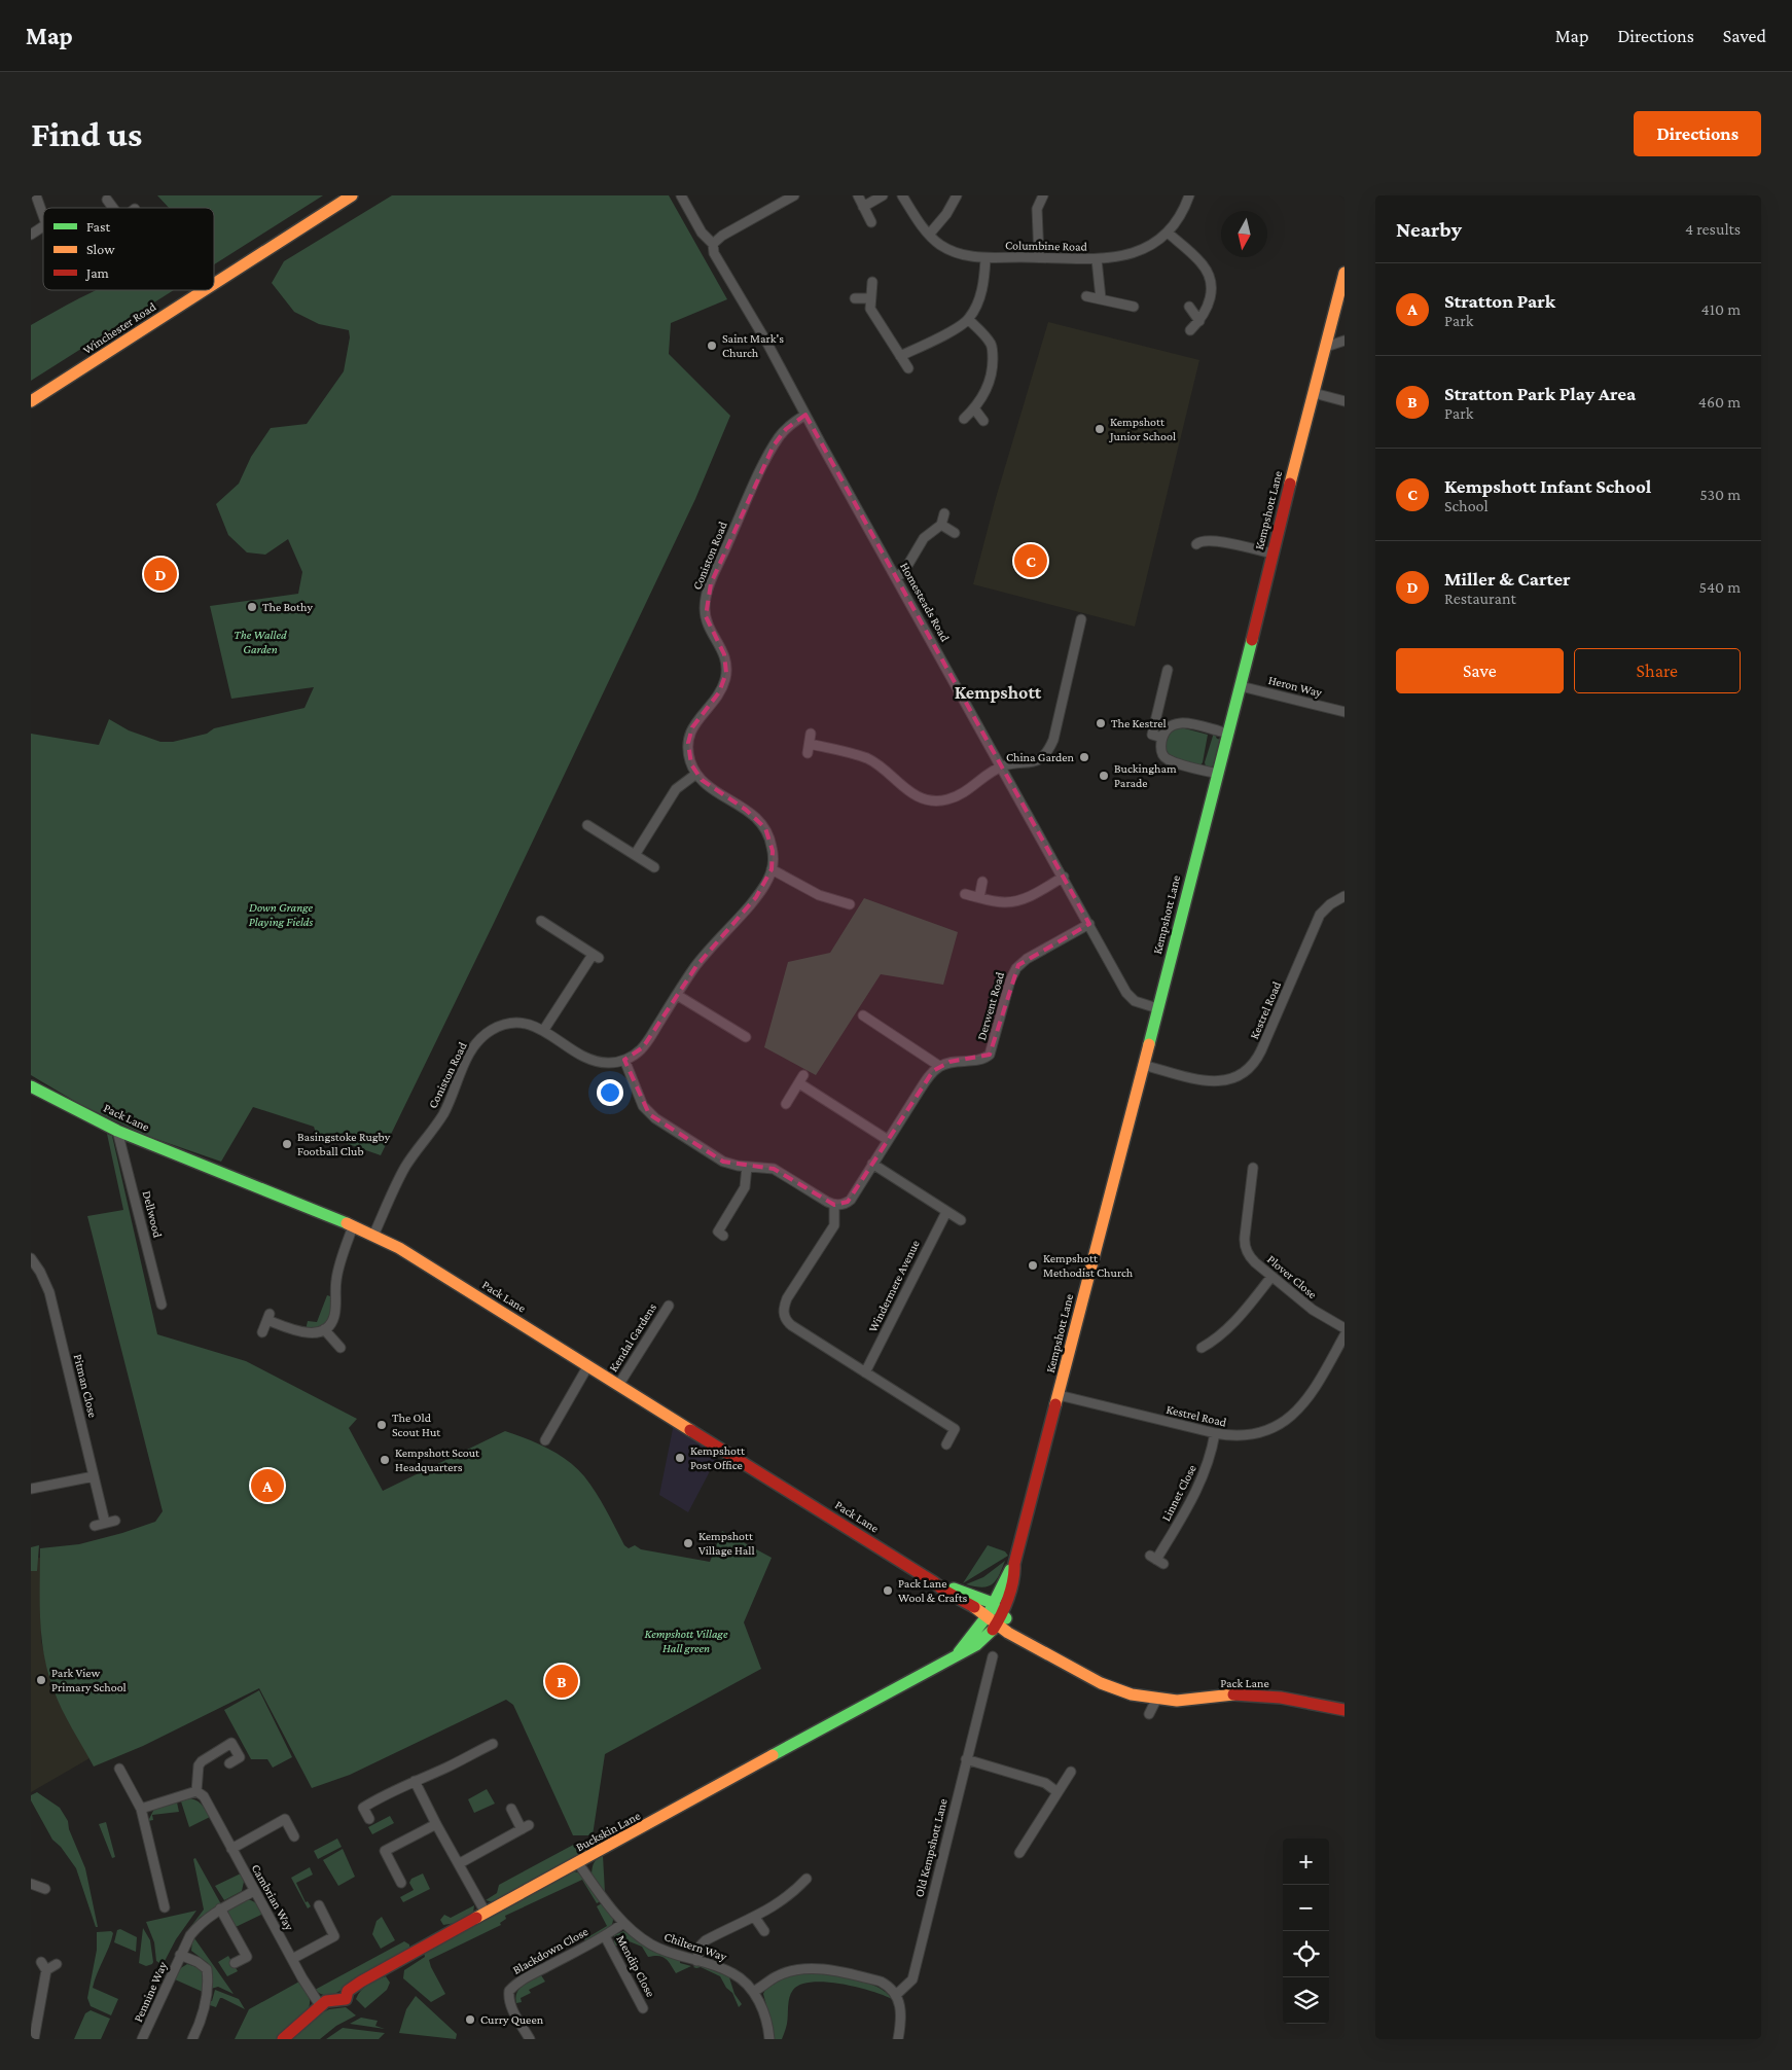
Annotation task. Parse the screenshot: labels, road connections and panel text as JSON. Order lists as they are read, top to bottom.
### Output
{
  "streets": {
    "street": [
      "Columbine Road",
      "Winchester Road",
      "Kempshott Lane",
      "Coniston Road",
      "Homesteads Road",
      "Heron Way",
      "Derwent Road",
      "Kestrel Road",
      "Pack Lane",
      "Dellwood",
      "Plover Close",
      "Windermere Avenue",
      "Kendal Gardens",
      "Pitman Close",
      "Linnet Close",
      "Buckskin Lane",
      "Old Kempshott Lane",
      "Cambrian Way",
      "Chiltern Way",
      "Blackdown Close",
      "Mendip Close",
      "Pennine Way"
    ]
  },
  "crossings": [
    ["Kempshott Lane", "Homesteads Road"],
    ["Kempshott Lane", "Heron Way"],
    ["Kempshott Lane", "Kestrel Road"],
    ["Kempshott Lane", "Pack Lane"],
    ["Kempshott Lane", "Buckskin Lane"],
    ["Coniston Road", "Homesteads Road"],
    ["Coniston Road", "Pack Lane"],
    ["Homesteads Road", "Derwent Road"],
    ["Kestrel Road", "Linnet Close"],
    ["Pack Lane", "Dellwood"],
    ["Pack Lane", "Kendal Gardens"],
    ["Pack Lane", "Buckskin Lane"],
    ["Buckskin Lane", "Cambrian Way"],
    ["Buckskin Lane", "Chiltern Way"],
    ["Cambrian Way", "Pennine Way"],
    ["Chiltern Way", "Blackdown Close"],
    ["Blackdown Close", "Mendip Close"]
  ],
  "districts": ["Kempshott"],
  "parks": ["The Walled Garden", "Down Grange Playing Fields", "Kempshott Village Hall green"],
  "places": [
    "Saint Mark's Church",
    "Kempshott Junior School",
    "The Bothy",
    "The Kestrel",
    "China Garden",
    "Buckingham Parade",
    "Basingstoke Rugby Football Club",
    "Kempshott Methodist Church",
    "The Old Scout Hut",
    "Kempshott Post Office",
    "Kempshott Scout Headquarters",
    "Kempshott Village Hall",
    "Pack Lane Wool & Crafts",
    "Park View Primary School",
    "Curry Queen"
  ],
  "legend": ["Fast", "Slow", "Jam"],
  "north": "bottom",
  "page": {
    "header": "Map",
    "nav": ["Map", "Directions", "Saved"],
    "buttons": [
      "Directions",
      ["Save", "Share"]
    ],
    "title": "Find us",
    "heading": ["Nearby", "4 results"],
    "list": [
      {
        "mark": "A",
        "name": "Stratton Park",
        "note": "Park",
        "value": "410 m"
      },
      {
        "mark": "B",
        "name": "Stratton Park Play Area",
        "note": "Park",
        "value": "460 m"
      },
      {
        "mark": "C",
        "name": "Kempshott Infant School",
        "note": "School",
        "value": "530 m"
      },
      {
        "mark": "D",
        "name": "Miller & Carter",
        "note": "Restaurant",
        "value": "540 m"
      }
    ],
    "pins": [
      "C",
      "D",
      "A",
      "B"
    ],
    "map_buttons": ["+", "−"]
  }
}
